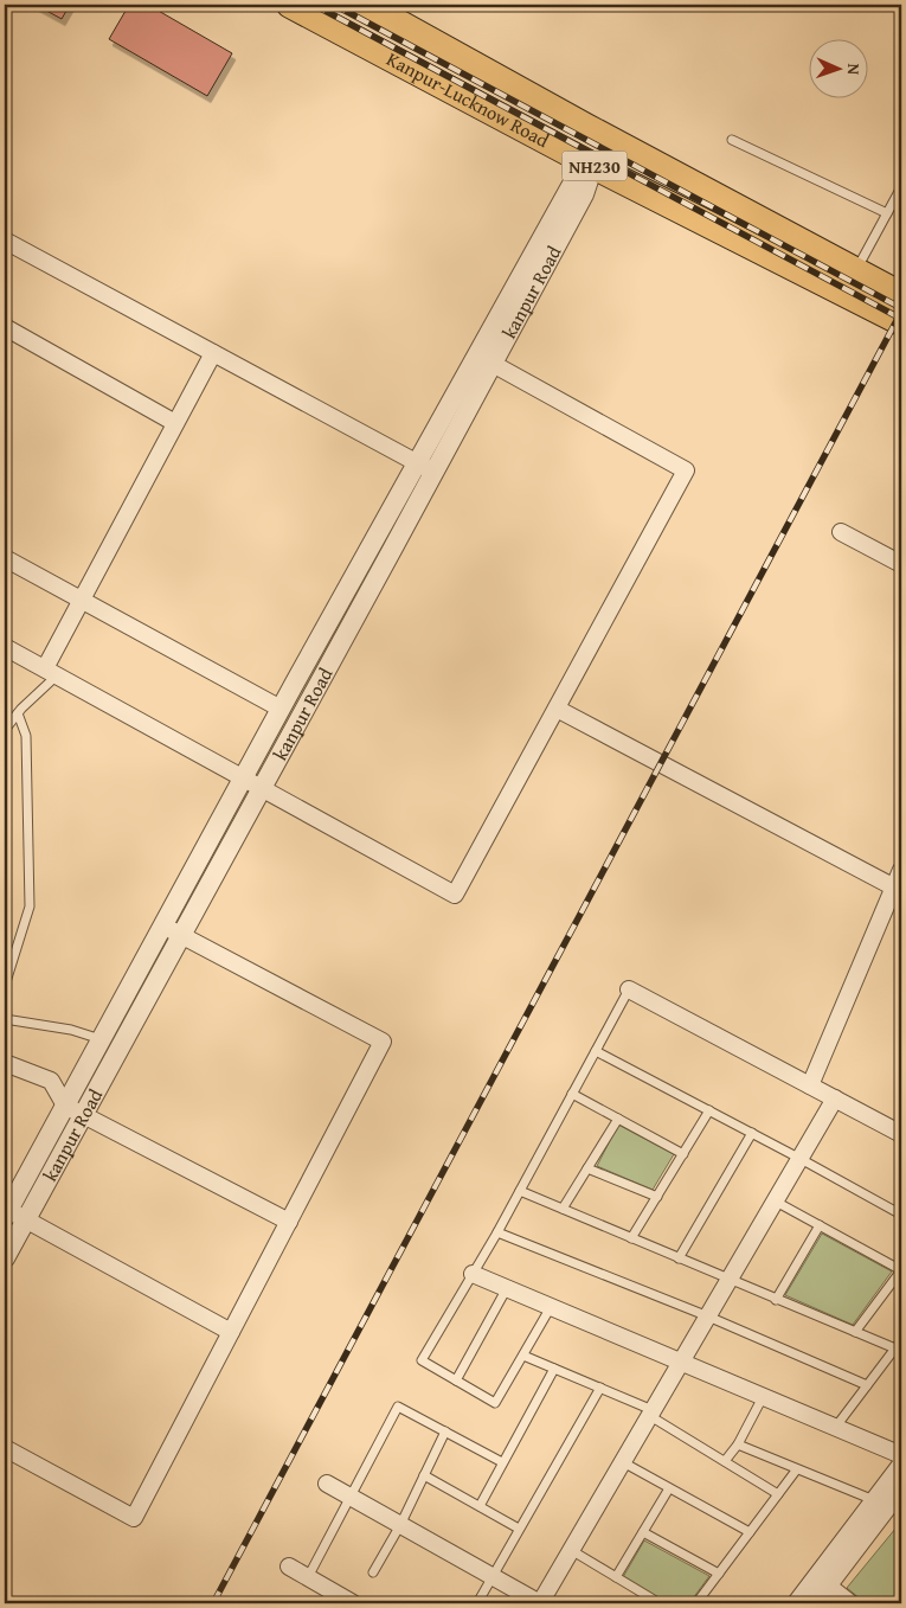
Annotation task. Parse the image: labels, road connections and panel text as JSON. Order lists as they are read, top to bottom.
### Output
{
  "streets": {
    "highway": ["Kanpur-Lucknow Road", "NH230"],
    "street": ["kanpur Road"]
  },
  "crossings": [
    ["Kanpur-Lucknow Road", "kanpur Road"]
  ],
  "north": "right"
}
